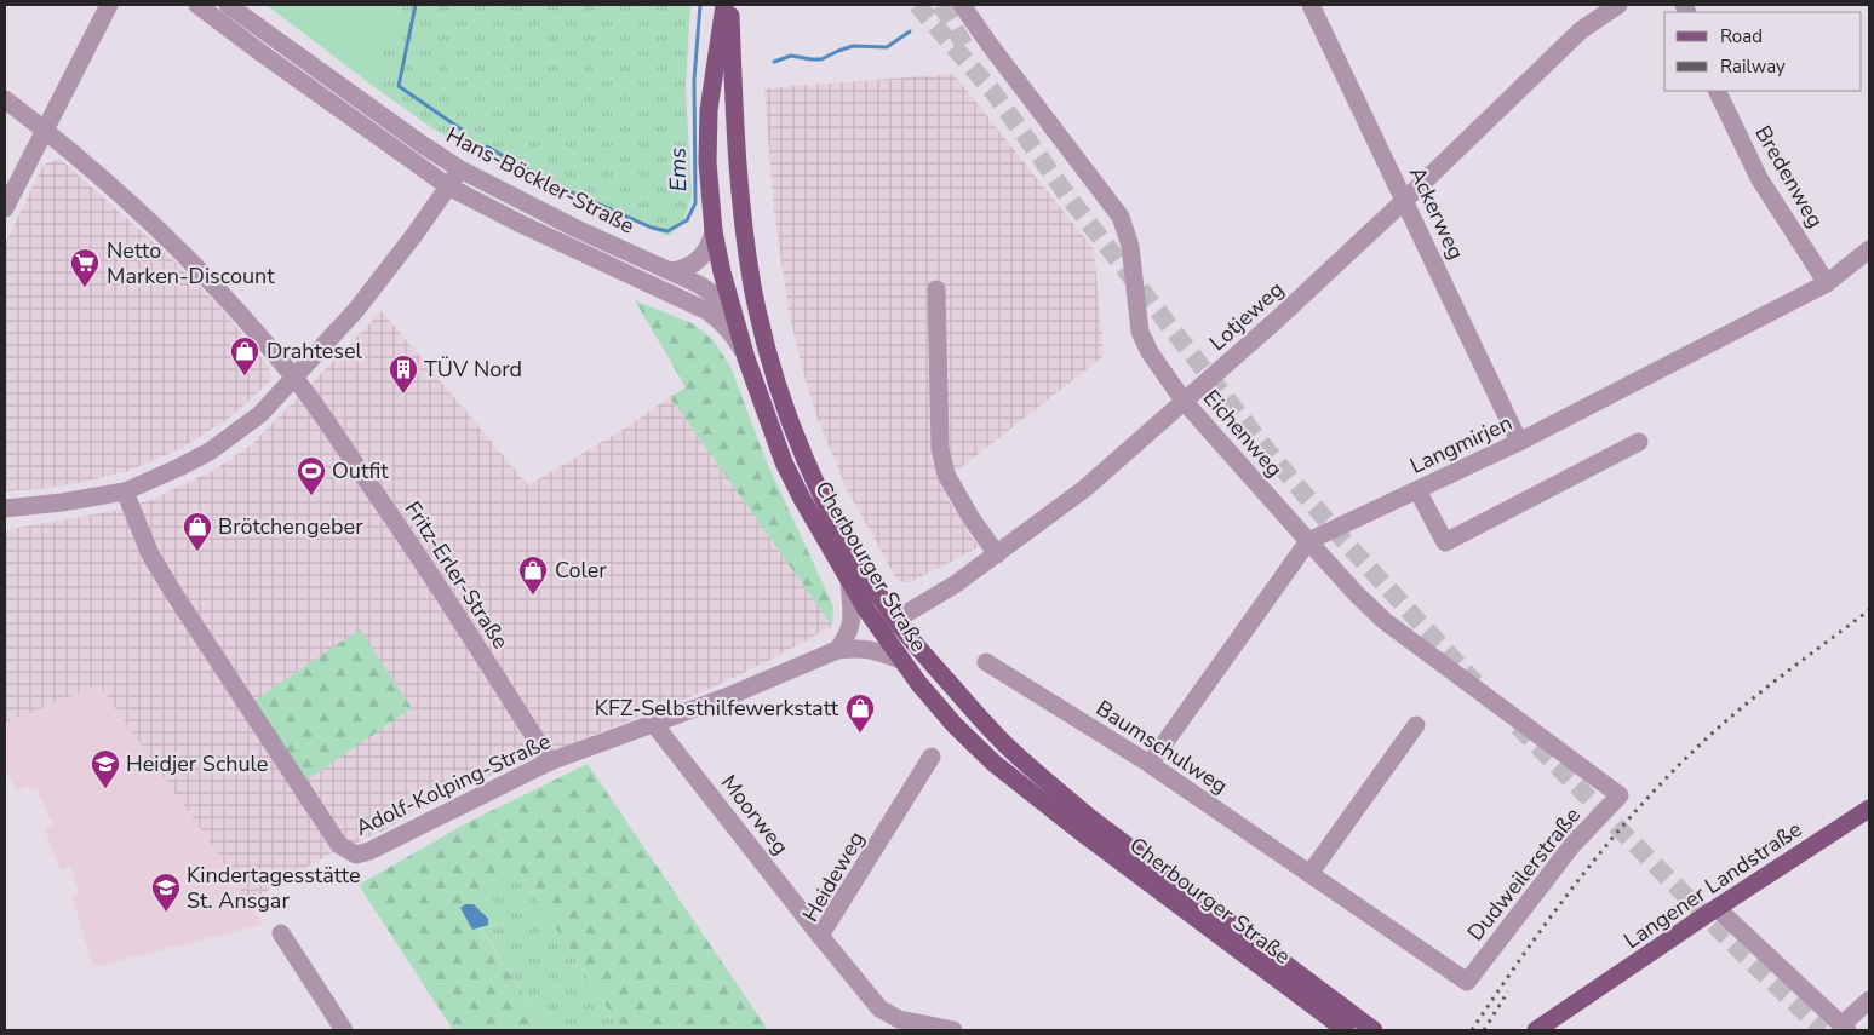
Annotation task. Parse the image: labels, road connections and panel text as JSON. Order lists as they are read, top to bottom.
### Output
{
  "streets": {
    "main road": ["Cherbourger Straße", "Langener Landstraße"],
    "street": [
      "Bredenweg",
      "Hans-Böckler-Straße",
      "Ackerweg",
      "Lotjeweg",
      "Eichenweg",
      "Langmirjen",
      "Fritz-Erler-Straße",
      "Baumschulweg",
      "Adolf-Kolping-Straße",
      "Moorweg",
      "Dudweilerstraße",
      "Heideweg"
    ]
  },
  "crossings": [
    ["Bredenweg", "Langmirjen"],
    ["Hans-Böckler-Straße", "Cherbourger Straße"],
    ["Ackerweg", "Lotjeweg"],
    ["Ackerweg", "Langmirjen"],
    ["Lotjeweg", "Eichenweg"],
    ["Lotjeweg", "Cherbourger Straße"],
    ["Eichenweg", "Langmirjen"],
    ["Eichenweg", "Dudweilerstraße"],
    ["Langmirjen", "Baumschulweg"],
    ["Cherbourger Straße", "Adolf-Kolping-Straße"],
    ["Fritz-Erler-Straße", "Adolf-Kolping-Straße"],
    ["Baumschulweg", "Dudweilerstraße"],
    ["Adolf-Kolping-Straße", "Moorweg"],
    ["Moorweg", "Heideweg"]
  ],
  "water": ["Ems"],
  "places": {
    "supermarket": ["Netto Marken-Discount"],
    "shop": [
      "Drahtesel",
      "Brötchengeber",
      "Coler",
      "KFZ-Selbsthilfewerkstatt"
    ],
    "building": ["TÜV Nord"],
    "sports": ["Outfit"],
    "school or university": ["Heidjer Schule", "Kindertagesstätte St. Ansgar"]
  },
  "legend": ["Road", "Railway"]
}
